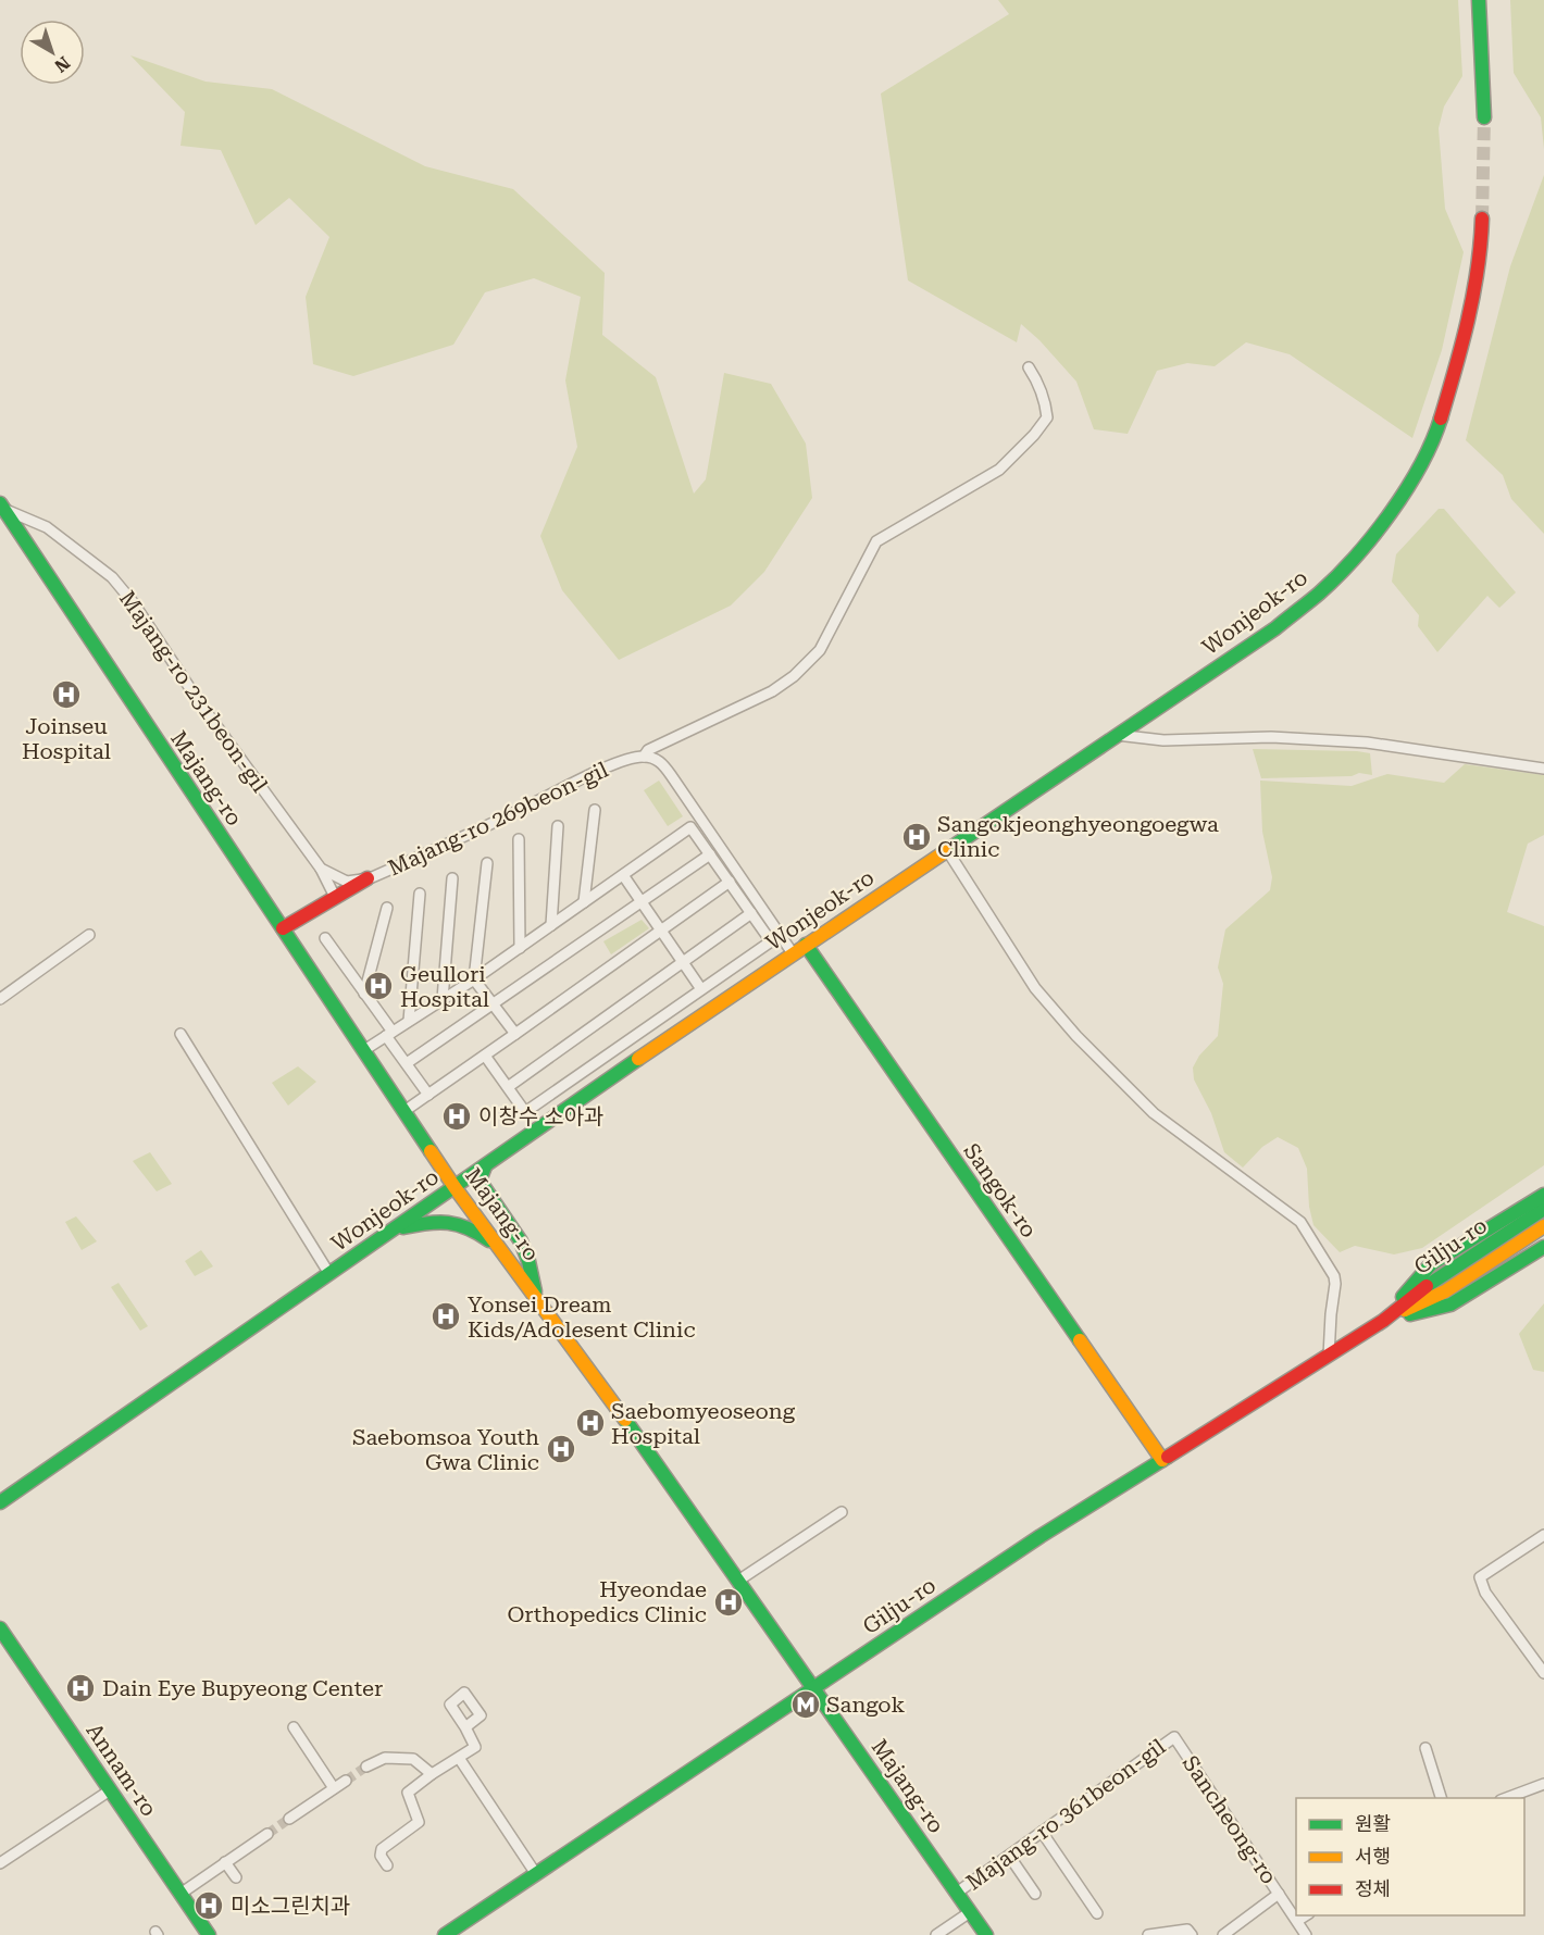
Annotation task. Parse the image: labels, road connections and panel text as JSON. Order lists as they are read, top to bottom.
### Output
{
  "streets": {
    "main road": [
      "Wonjeok-ro",
      "Majang-ro",
      "Sangok-ro",
      "Gilju-ro",
      "Annam-ro"
    ],
    "street": [
      "Majang-ro 231beon-gil",
      "Majang-ro 269beon-gil",
      "Majang-ro 361beon-gil",
      "Sancheong-ro"
    ]
  },
  "crossings": [
    ["Wonjeok-ro", "Majang-ro"],
    ["Wonjeok-ro", "Sangok-ro"],
    ["Majang-ro 231beon-gil", "Majang-ro"],
    ["Majang-ro", "Gilju-ro"],
    ["Majang-ro", "Majang-ro 361beon-gil"],
    ["Sangok-ro", "Gilju-ro"],
    ["Majang-ro 361beon-gil", "Sancheong-ro"]
  ],
  "places": {
    "hospital": [
      "Joinseu Hospital",
      "Sangokjeonghyeongoegwa Clinic",
      "Geullori Hospital",
      "이창수 소아과",
      "Yonsei Dream Kids/Adolesent Clinic",
      "Saebomyeoseong Hospital",
      "Saebomsoa Youth Gwa Clinic",
      "Hyeondae Orthopedics Clinic",
      "Dain Eye Bupyeong Center",
      "미소그린치과"
    ],
    "metro station": ["Sangok"]
  },
  "legend": ["원활", "서행", "정체"],
  "north": "bottom right"
}
